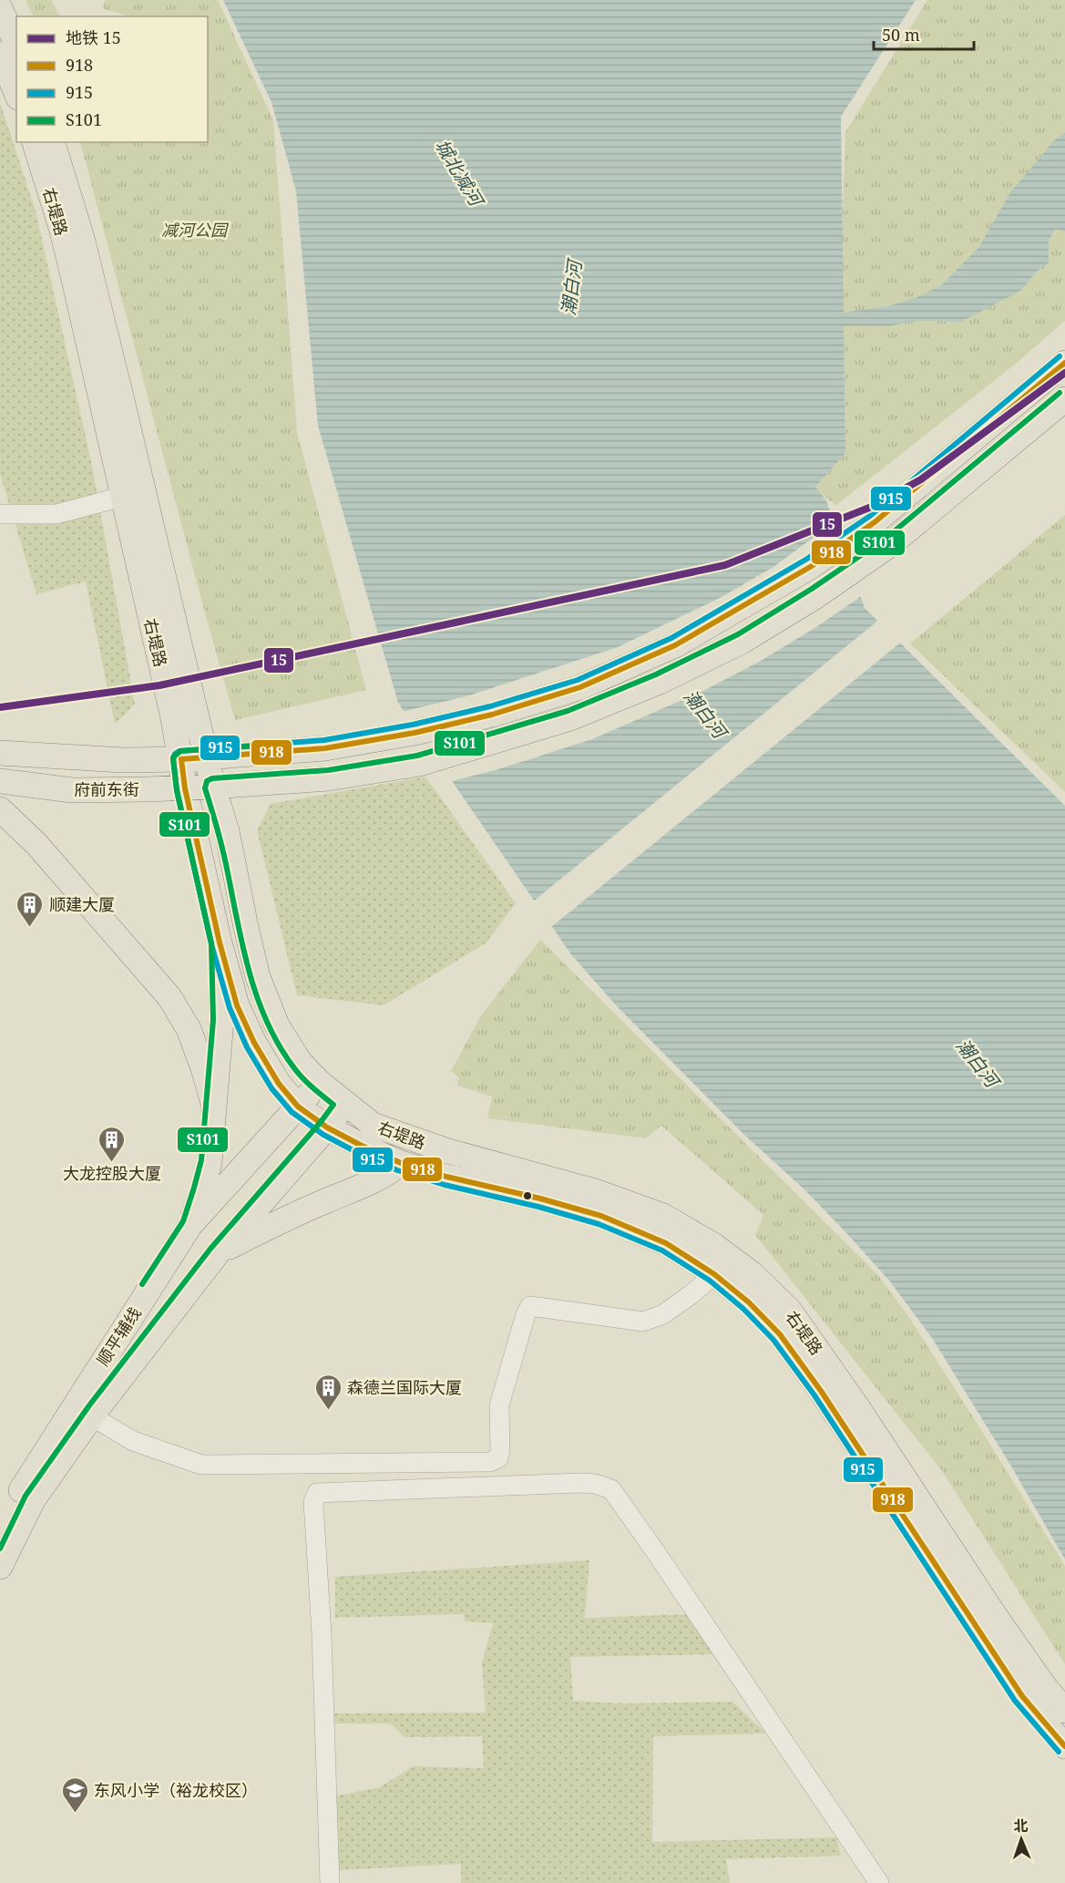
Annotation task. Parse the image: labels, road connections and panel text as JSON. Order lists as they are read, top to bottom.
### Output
{
  "streets": {
    "main road": ["右堤路", "府前东街", "顺平辅线"]
  },
  "crossings": [
    ["右堤路", "府前东街"],
    ["右堤路", "顺平辅线"]
  ],
  "water": ["城北减河", "潮白河"],
  "parks": ["减河公园"],
  "places": {
    "building": ["顺建大厦", "大龙控股大厦", "森德兰国际大厦"],
    "school or university": ["东风小学（裕龙校区）"]
  },
  "lines": [
    "transit line 915",
    "transit line 918",
    "metro line 15",
    "transit line S101"
  ],
  "legend": [
    "地铁 15",
    "918",
    "915",
    "S101"
  ],
  "scale_bar": "50 m",
  "north": "top"
}
